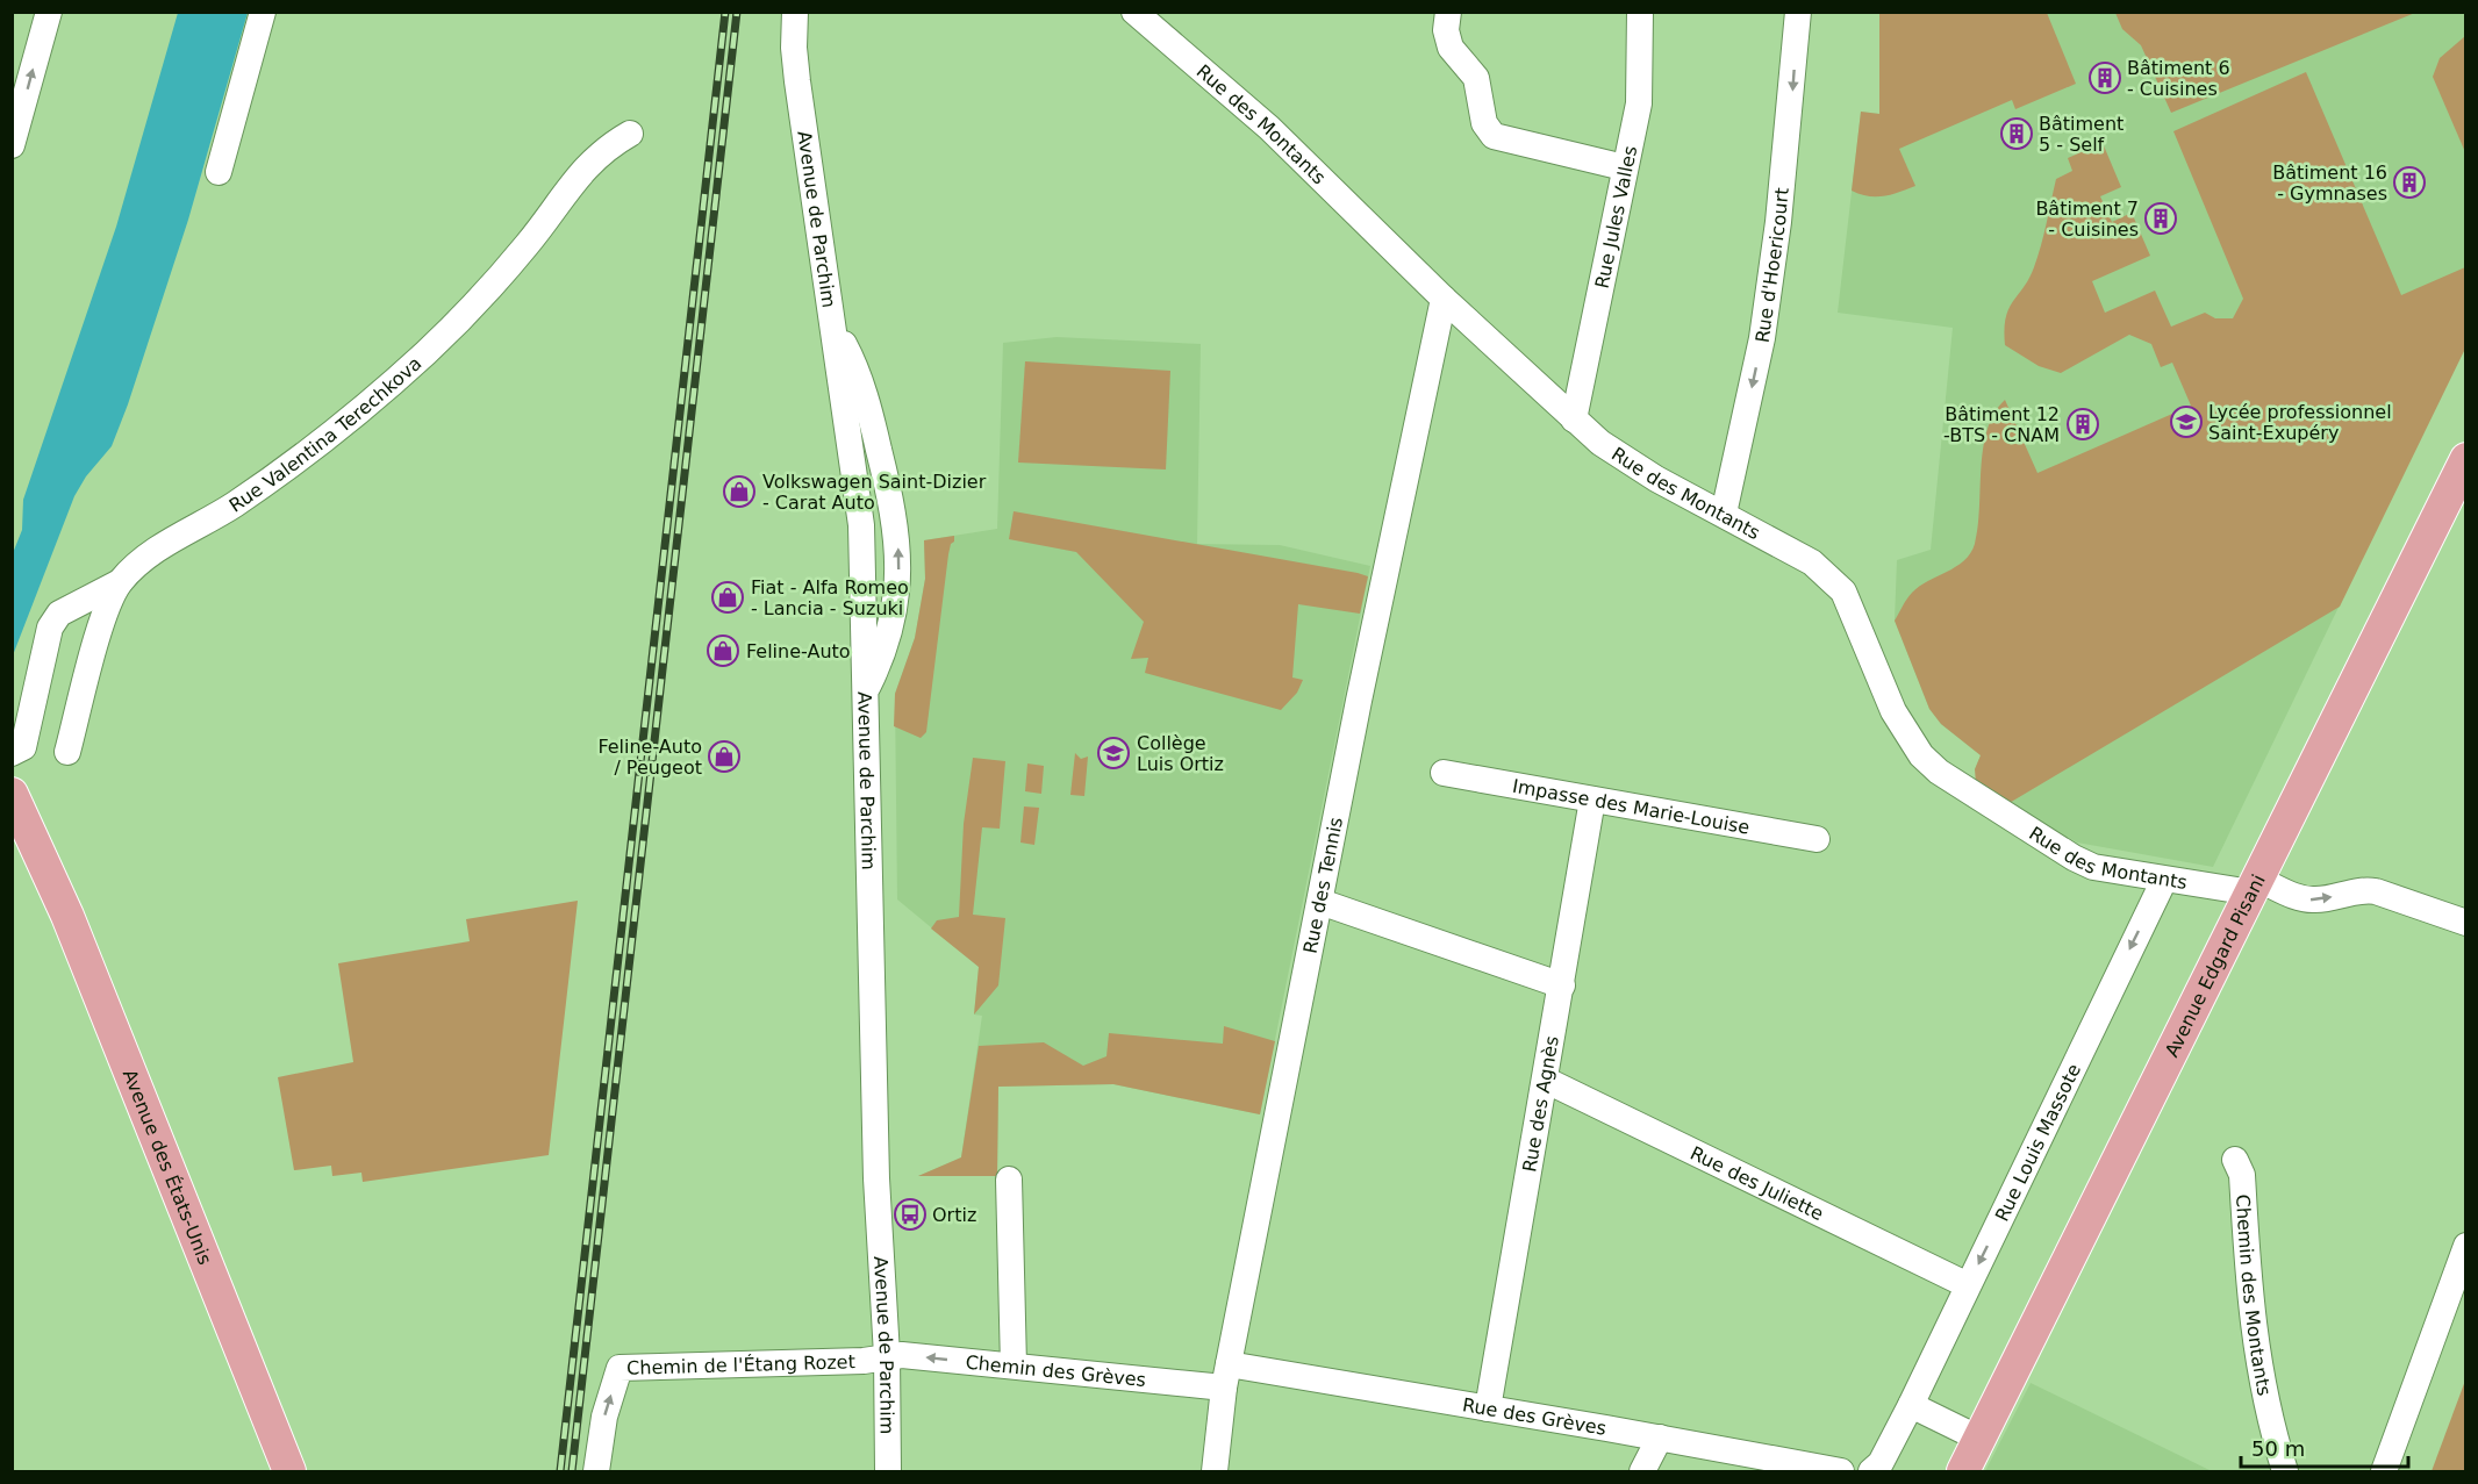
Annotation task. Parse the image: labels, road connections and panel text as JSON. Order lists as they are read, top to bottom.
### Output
{
  "streets": {
    "main road": ["Avenue Edgard Pisani", "Avenue des États-Unis"],
    "street": [
      "Rue des Montants",
      "Rue Jules Valles",
      "Avenue de Parchim",
      "Rue d'Hoericourt",
      "Rue Valentina Terechkova",
      "Impasse des Marie-Louise",
      "Rue des Tennis",
      "Rue des Agnès",
      "Rue Louis Massote",
      "Rue des Juliette",
      "Chemin des Montants",
      "Chemin de l'Étang Rozet",
      "Chemin des Grèves",
      "Rue des Grèves"
    ]
  },
  "crossings": [
    ["Rue des Montants", "Rue Jules Valles"],
    ["Rue des Montants", "Rue d'Hoericourt"],
    ["Rue des Montants", "Rue des Tennis"],
    ["Rue des Montants", "Avenue Edgard Pisani"],
    ["Rue des Montants", "Rue Louis Massote"],
    ["Avenue de Parchim", "Chemin de l'Étang Rozet"],
    ["Avenue de Parchim", "Chemin des Grèves"],
    ["Impasse des Marie-Louise", "Rue des Agnès"],
    ["Rue des Tennis", "Chemin des Grèves"],
    ["Rue des Tennis", "Rue des Grèves"],
    ["Rue des Agnès", "Rue des Juliette"],
    ["Rue des Agnès", "Rue des Grèves"],
    ["Rue Louis Massote", "Rue des Juliette"],
    ["Chemin de l'Étang Rozet", "Chemin des Grèves"],
    ["Chemin des Grèves", "Rue des Grèves"]
  ],
  "one_way": [
    "Rue d'Hoericourt",
    "Rue Louis Massote",
    "Chemin de l'Étang Rozet",
    "Chemin des Grèves"
  ],
  "places": {
    "building": [
      "Bâtiment 6 - Cuisines",
      "Bâtiment 5 - Self",
      "Bâtiment 16 - Gymnases",
      "Bâtiment 7 - Cuisines",
      "Bâtiment 12 -BTS - CNAM"
    ],
    "school or university": ["Lycée professionnel Saint-Exupéry", "Collège Luis Ortiz"],
    "shop": [
      "Volkswagen Saint-Dizier - Carat Auto",
      "Fiat - Alfa Romeo - Lancia - Suzuki",
      "Feline-Auto",
      "Feline-Auto / Peugeot"
    ],
    "bus stop": ["Ortiz"]
  },
  "scale_bar": "50 m"
}
